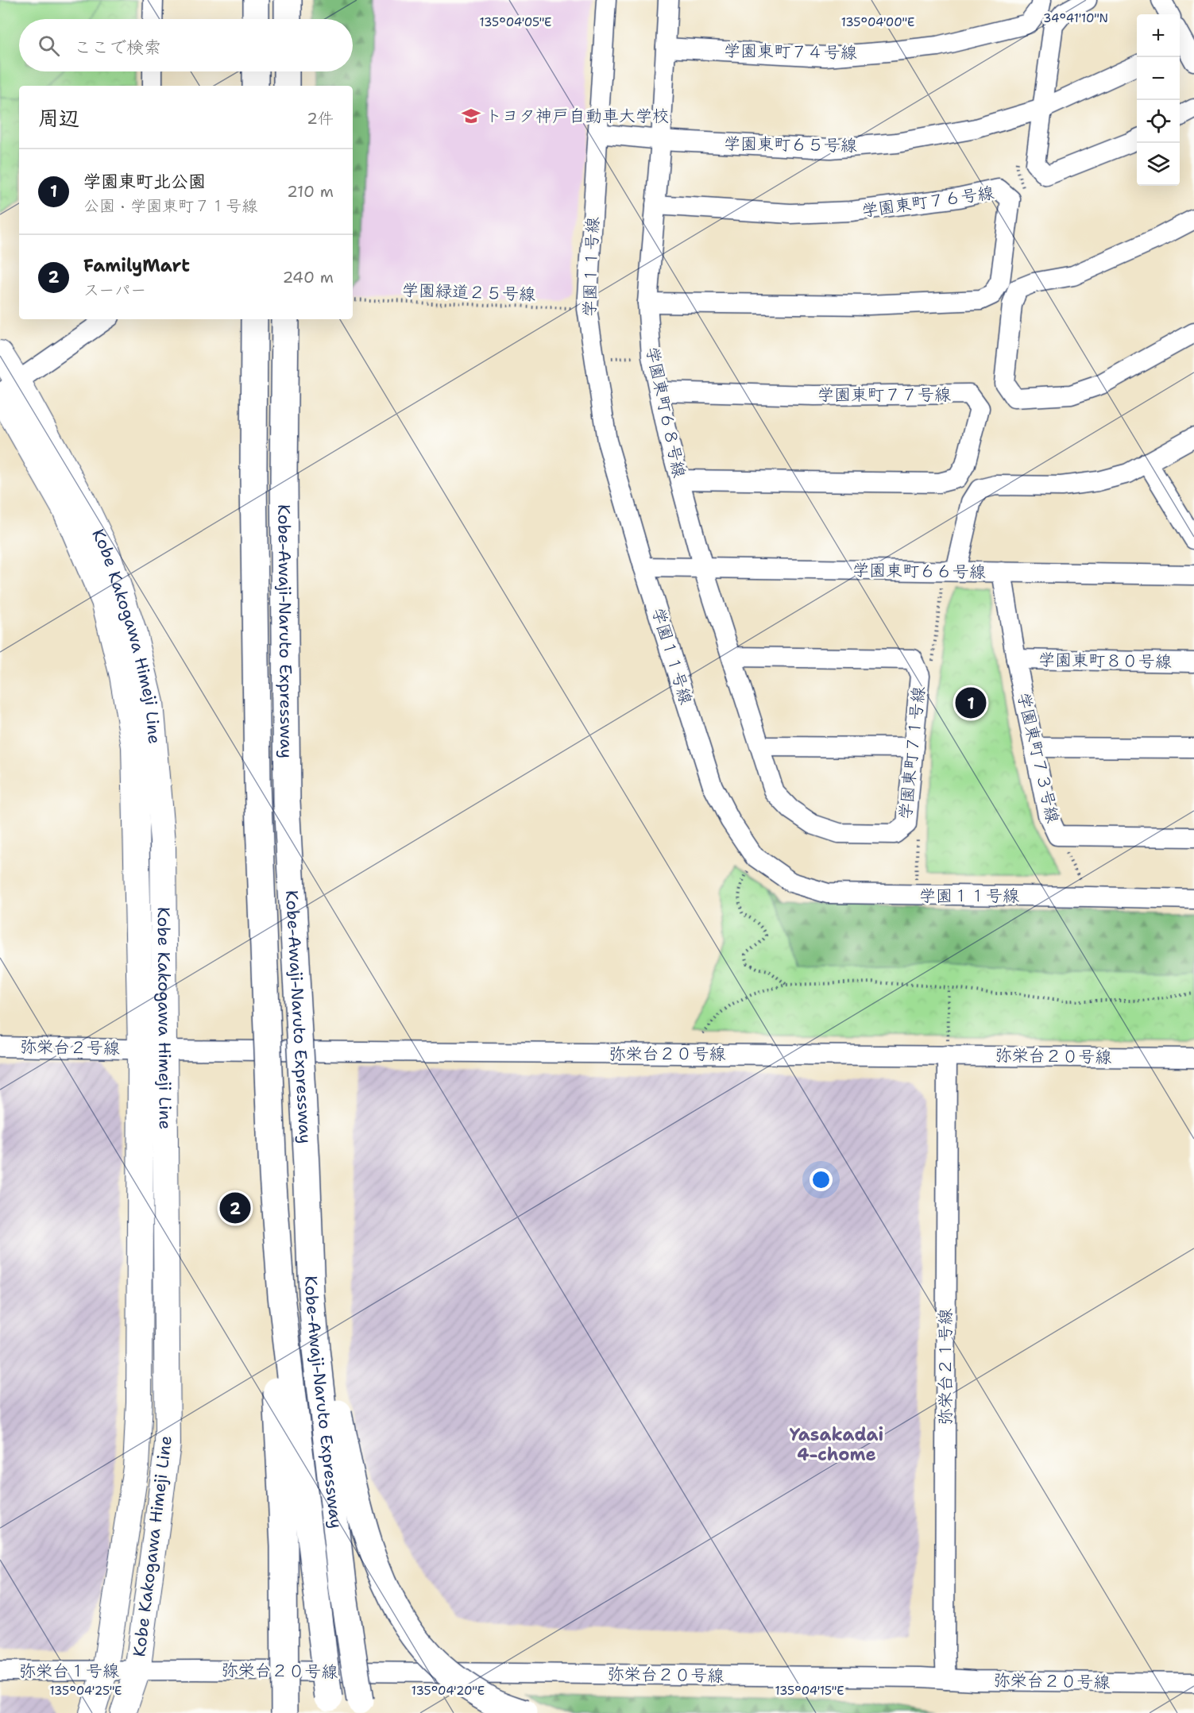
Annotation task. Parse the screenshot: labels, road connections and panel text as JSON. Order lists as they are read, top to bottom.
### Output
{
  "streets": {
    "highway": ["Kobe-Awaji-Naruto Expressway"],
    "main road": ["Kobe Kakogawa Himeji Line"],
    "street": [
      "学園東町７４号線",
      "学園東町６５号線",
      "学園東町７６号線",
      "学園１１号線",
      "学園東町７７号線",
      "学園東町６８号線",
      "学園東町６６号線",
      "学園東町８０号線",
      "学園東町７１号線",
      "学園東町７３号線",
      "弥栄台２号線",
      "弥栄台２０号線",
      "弥栄台２１号線",
      "弥栄台１号線"
    ],
    "path": ["学園緑道２５号線"]
  },
  "crossings": [
    ["学園東町７４号線", "学園東町６８号線"],
    ["学園東町６５号線", "学園１１号線"],
    ["学園東町６５号線", "学園東町６８号線"],
    ["学園東町７６号線", "学園東町６８号線"],
    ["学園１１号線", "学園緑道２５号線"],
    ["学園１１号線", "学園東町６６号線"],
    ["学園東町７７号線", "学園東町６８号線"],
    ["学園東町６８号線", "学園東町６６号線"],
    ["学園東町６８号線", "学園東町７１号線"],
    ["学園東町６６号線", "学園東町７１号線"],
    ["学園東町６６号線", "学園東町７３号線"],
    ["Kobe Kakogawa Himeji Line", "弥栄台２号線"],
    ["Kobe Kakogawa Himeji Line", "弥栄台２０号線"],
    ["Kobe Kakogawa Himeji Line", "弥栄台１号線"],
    ["学園東町８０号線", "学園東町７３号線"],
    ["弥栄台２号線", "弥栄台２０号線"],
    ["弥栄台２０号線", "弥栄台２１号線"],
    ["弥栄台２０号線", "弥栄台１号線"]
  ],
  "districts": ["Yasakadai 4-chome"],
  "places": {
    "school or university": ["トヨタ神戸自動車大学校"]
  },
  "page": {
    "map_buttons": ["+", "−"],
    "search": "ここで検索",
    "heading": ["周辺", "2件"],
    "list": [
      {
        "mark": "1",
        "name": "学園東町北公園",
        "note": "公園 · 学園東町７１号線",
        "value": "210 m"
      },
      {
        "mark": "2",
        "name": "FamilyMart",
        "note": "スーパー",
        "value": "240 m"
      }
    ],
    "pins": ["1", "2"]
  },
  "coordinates": [
    "34°41'10\"N",
    "135°04'00\"E",
    "135°04'05\"E",
    "135°04'25\"E",
    "135°04'20\"E",
    "135°04'15\"E"
  ]
}
